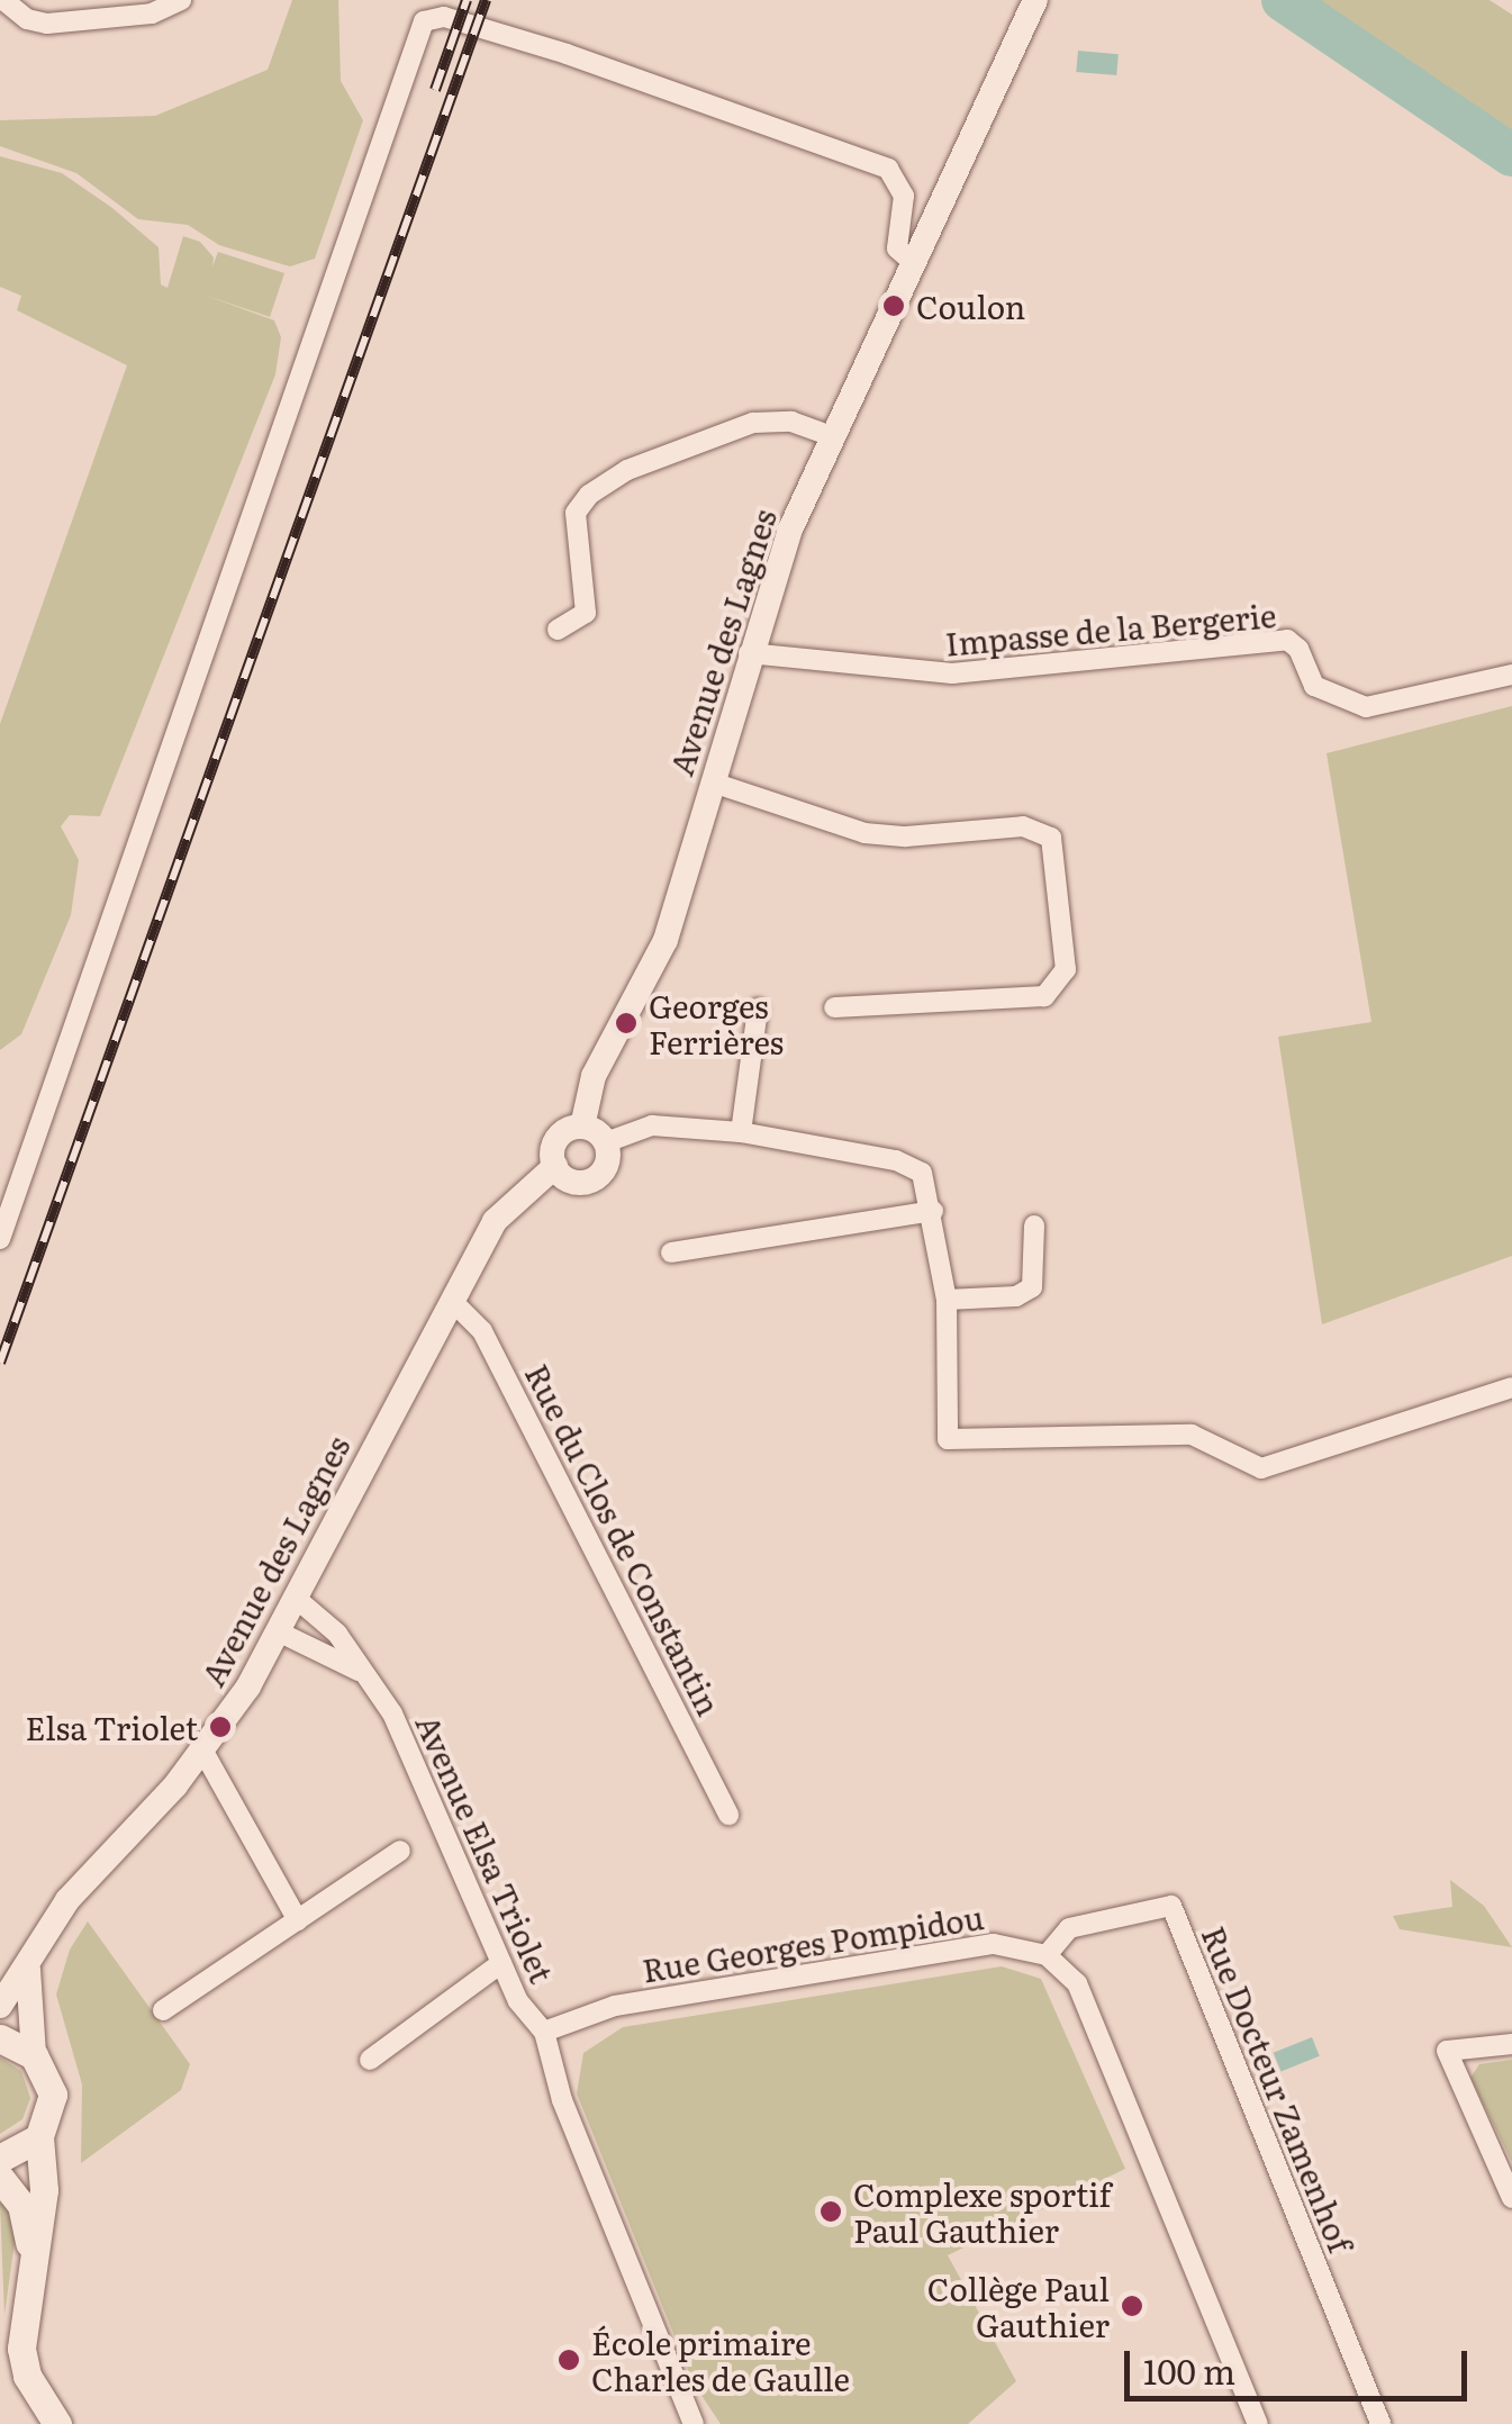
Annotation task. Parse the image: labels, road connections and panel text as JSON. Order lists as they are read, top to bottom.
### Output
{
  "streets": {
    "street": [
      "Impasse de la Bergerie",
      "Avenue des Lagnes",
      "Rue du Clos de Constantin",
      "Avenue Elsa Triolet",
      "Rue Georges Pompidou",
      "Rue Docteur Zamenhof"
    ]
  },
  "crossings": [
    ["Impasse de la Bergerie", "Avenue des Lagnes"],
    ["Avenue des Lagnes", "Rue du Clos de Constantin"],
    ["Avenue des Lagnes", "Avenue Elsa Triolet"],
    ["Avenue Elsa Triolet", "Rue Georges Pompidou"],
    ["Rue Georges Pompidou", "Rue Docteur Zamenhof"]
  ],
  "places": [
    "Coulon",
    "Georges Ferrières",
    "Elsa Triolet",
    "Complexe sportif Paul Gauthier",
    "Collège Paul Gauthier",
    "École primaire Charles de Gaulle"
  ],
  "scale_bar": "100 m"
}
